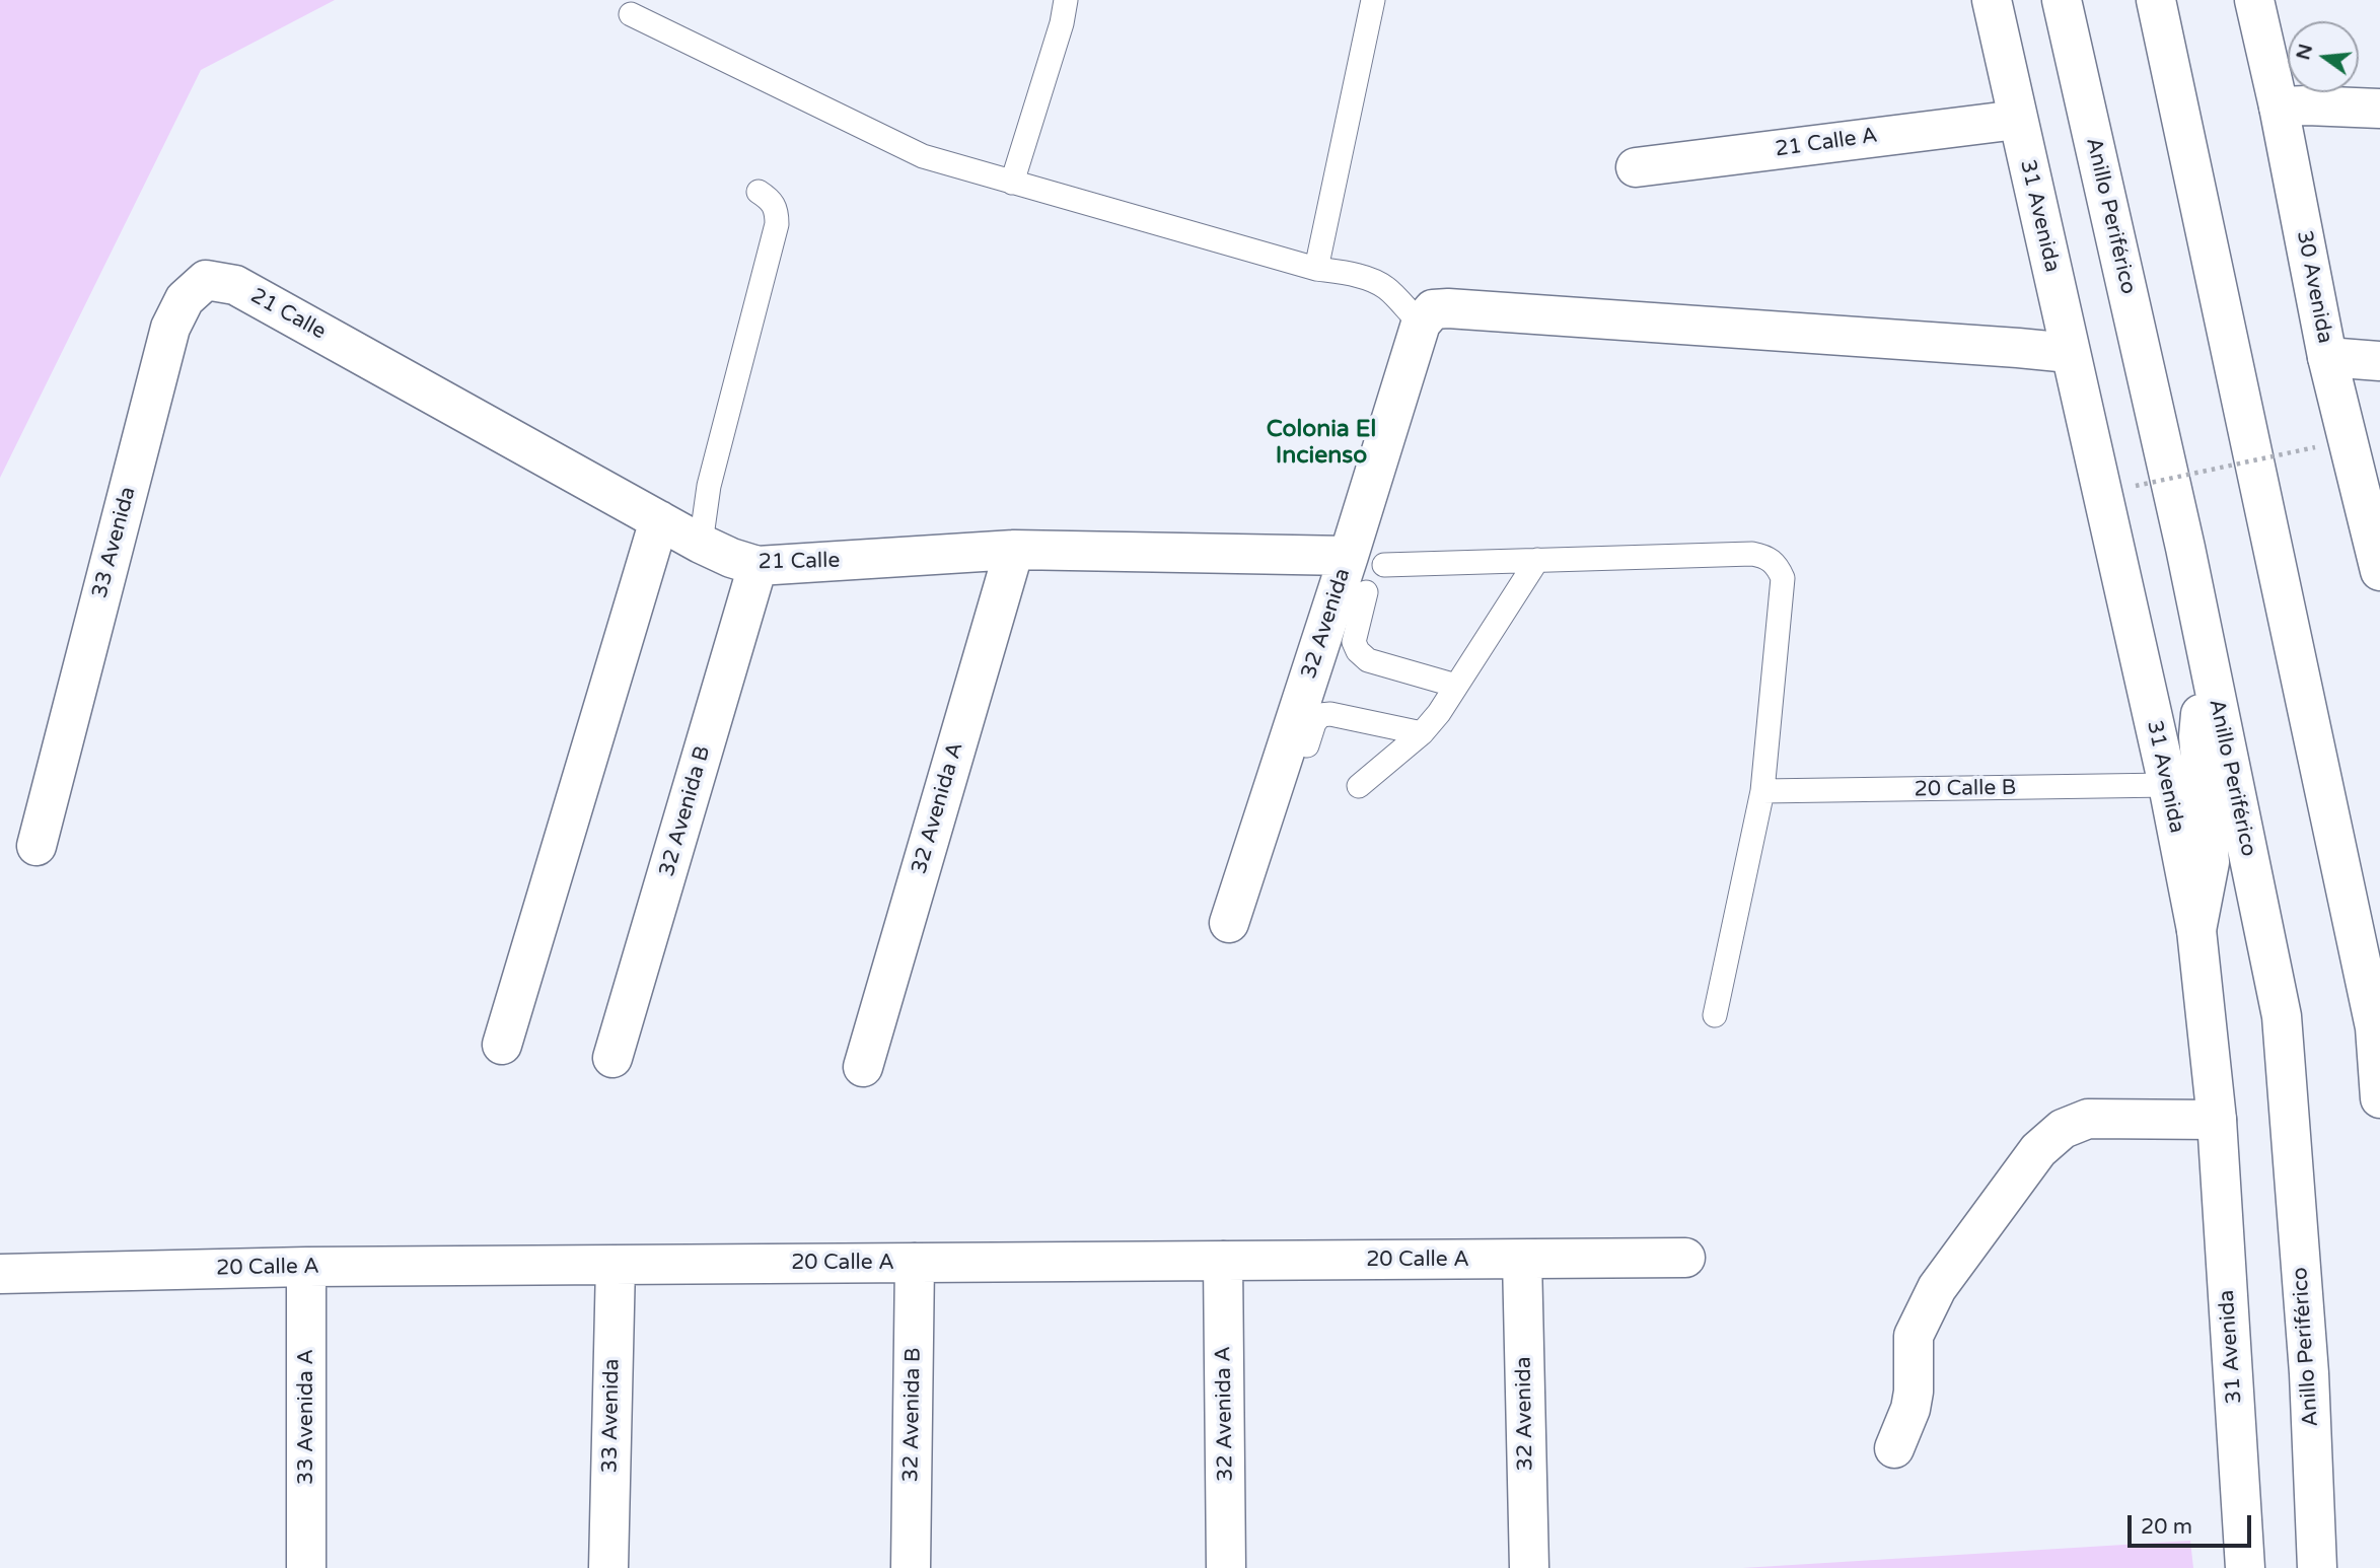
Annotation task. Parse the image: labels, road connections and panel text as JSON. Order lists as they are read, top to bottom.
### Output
{
  "streets": {
    "main road": [
      "21 Calle A",
      "31 Avenida",
      "Anillo Periférico",
      "30 Avenida",
      "21 Calle",
      "33 Avenida",
      "32 Avenida",
      "32 Avenida A",
      "32 Avenida B",
      "20 Calle A",
      "33 Avenida A"
    ],
    "lane": ["20 Calle B"]
  },
  "crossings": [
    ["21 Calle A", "31 Avenida"],
    ["31 Avenida", "20 Calle B"],
    ["21 Calle", "33 Avenida"],
    ["21 Calle", "32 Avenida"],
    ["21 Calle", "32 Avenida A"],
    ["21 Calle", "32 Avenida B"],
    ["33 Avenida", "20 Calle A"],
    ["32 Avenida", "20 Calle A"],
    ["32 Avenida A", "20 Calle A"],
    ["32 Avenida B", "20 Calle A"],
    ["20 Calle A", "33 Avenida A"]
  ],
  "districts": ["Colonia El Incienso"],
  "scale_bar": "20 m",
  "north": "left"
}
